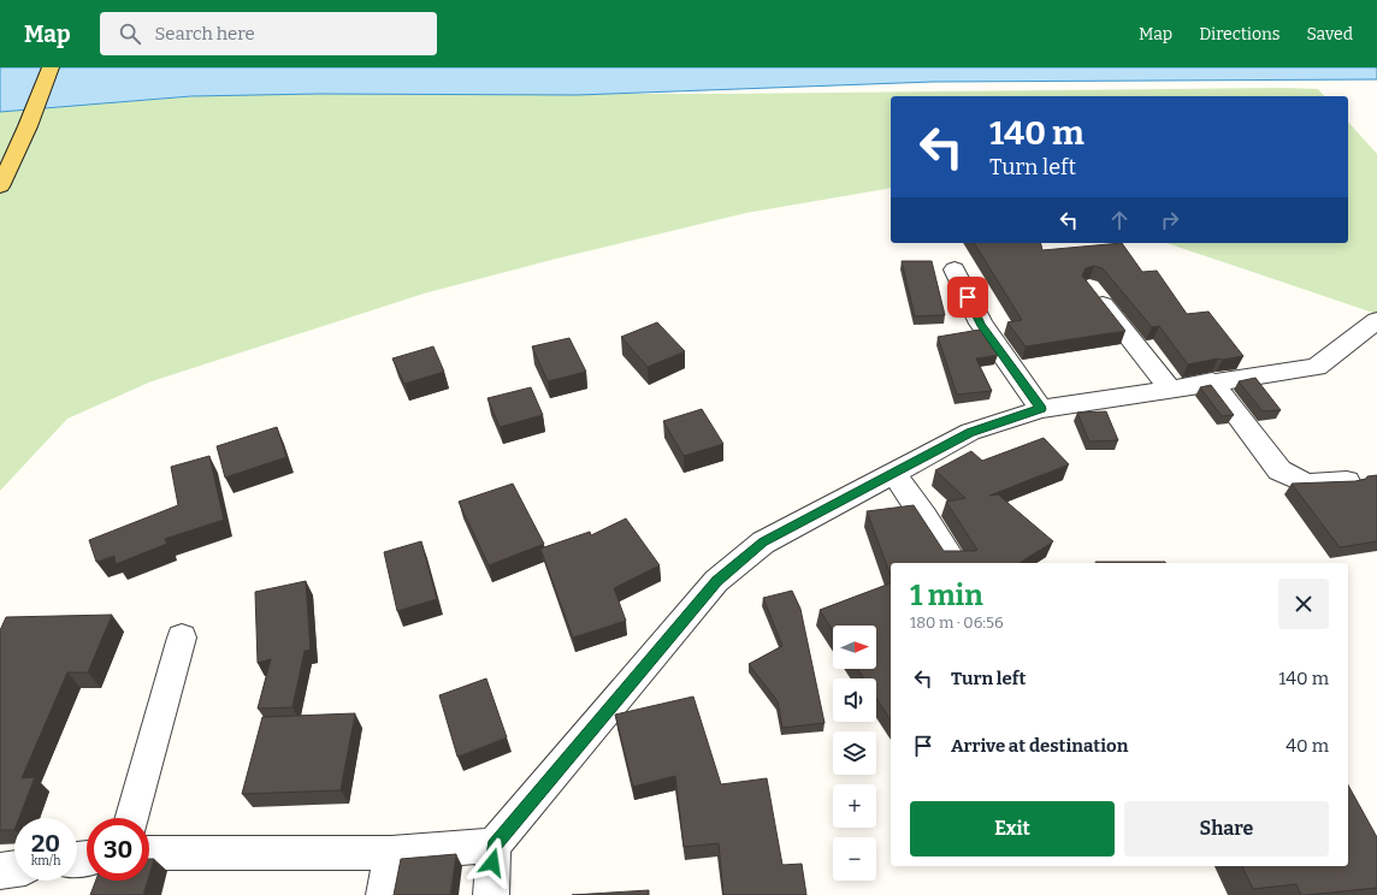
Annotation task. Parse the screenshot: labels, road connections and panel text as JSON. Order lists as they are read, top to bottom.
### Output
{
  "north": "right",
  "page": {
    "header": "Map",
    "search": "Search here",
    "nav": ["Map", "Directions", "Saved"],
    "turn": ["140 m", "Turn left"],
    "heading": ["1 min", "180 m · 06:56"],
    "map_buttons": ["+", "−"],
    "list": [
      {
        "name": "Turn left",
        "value": "140 m"
      },
      {
        "name": "Arrive at destination",
        "value": "40 m"
      }
    ],
    "buttons": ["Exit", "Share"],
    "speed": "20 km/h",
    "limit": "30"
  }
}
